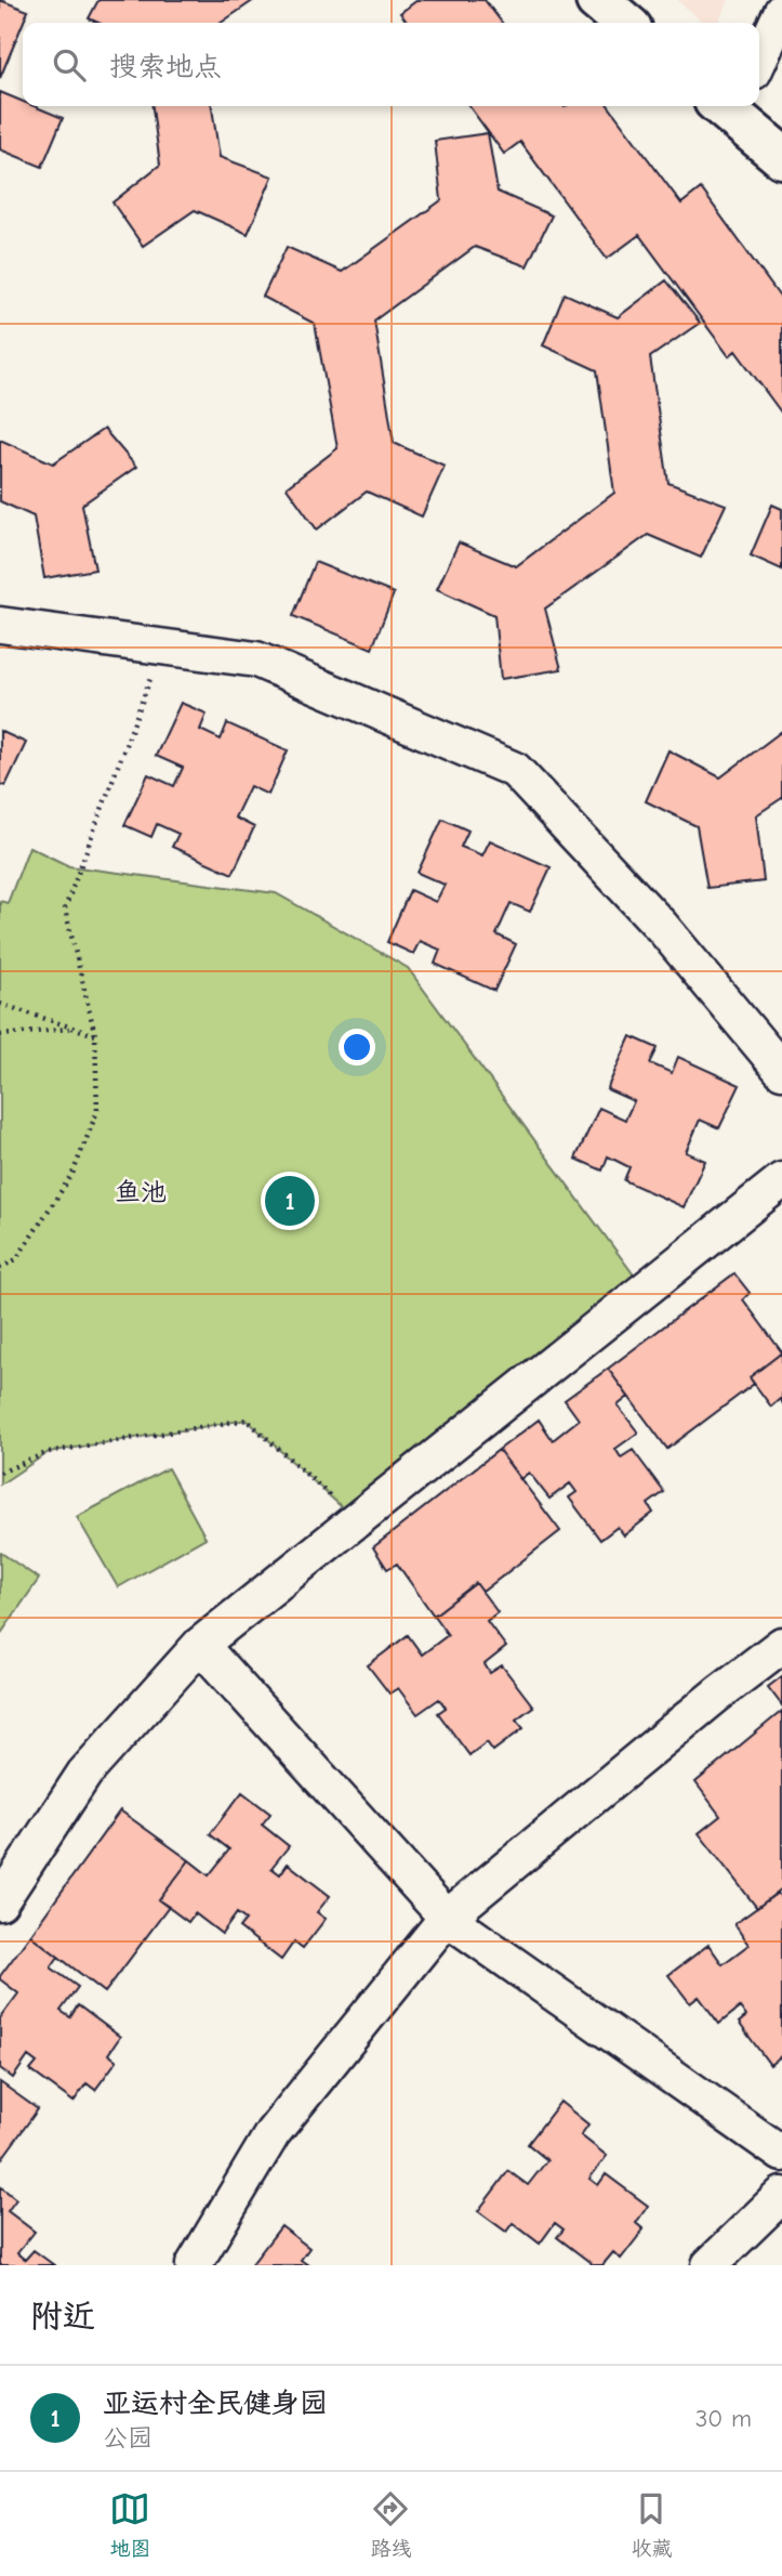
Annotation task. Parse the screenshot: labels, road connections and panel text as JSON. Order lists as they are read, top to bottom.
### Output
{
  "districts": ["鱼池"],
  "page": {
    "search": "搜索地点",
    "pins": "1",
    "heading": "附近",
    "list": [
      {
        "mark": "1",
        "name": "亚运村全民健身园",
        "note": "公园",
        "value": "30 m"
      }
    ],
    "nav": ["地图", "路线", "收藏"]
  }
}
